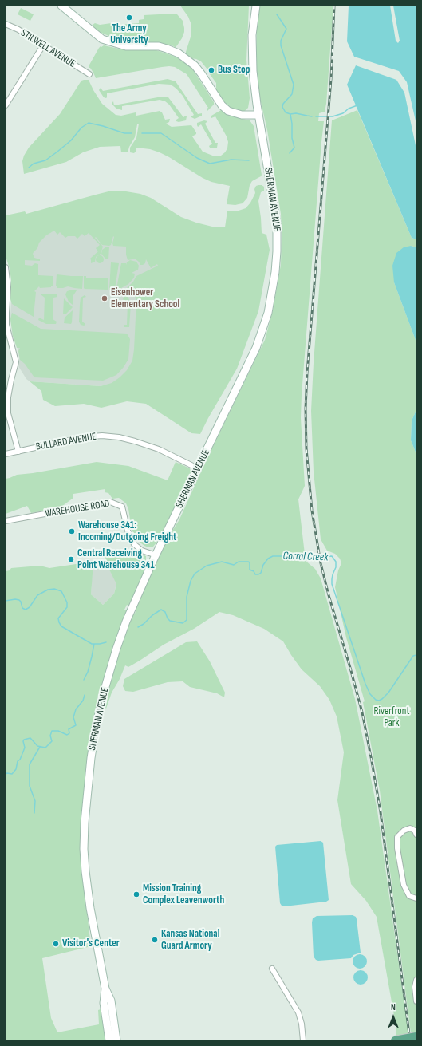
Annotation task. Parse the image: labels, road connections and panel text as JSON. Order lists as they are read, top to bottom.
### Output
{
  "streets": {
    "street": [
      "STILWELL AVENUE",
      "SHERMAN AVENUE",
      "BULLARD AVENUE",
      "WAREHOUSE ROAD"
    ]
  },
  "crossings": [
    ["SHERMAN AVENUE", "BULLARD AVENUE"],
    ["SHERMAN AVENUE", "WAREHOUSE ROAD"]
  ],
  "water": ["Corral Creek"],
  "parks": ["Riverfront Park"],
  "places": [
    "The Army University",
    "Bus Stop",
    "Eisenhower Elementary School",
    "Warehouse 341: Incoming/Outgoing Freight",
    "Central Receiving Point Warehouse 341",
    "Mission Training Complex Leavenworth",
    "Kansas National Guard Armory",
    "Visitor's Center"
  ],
  "north": "top"
}
